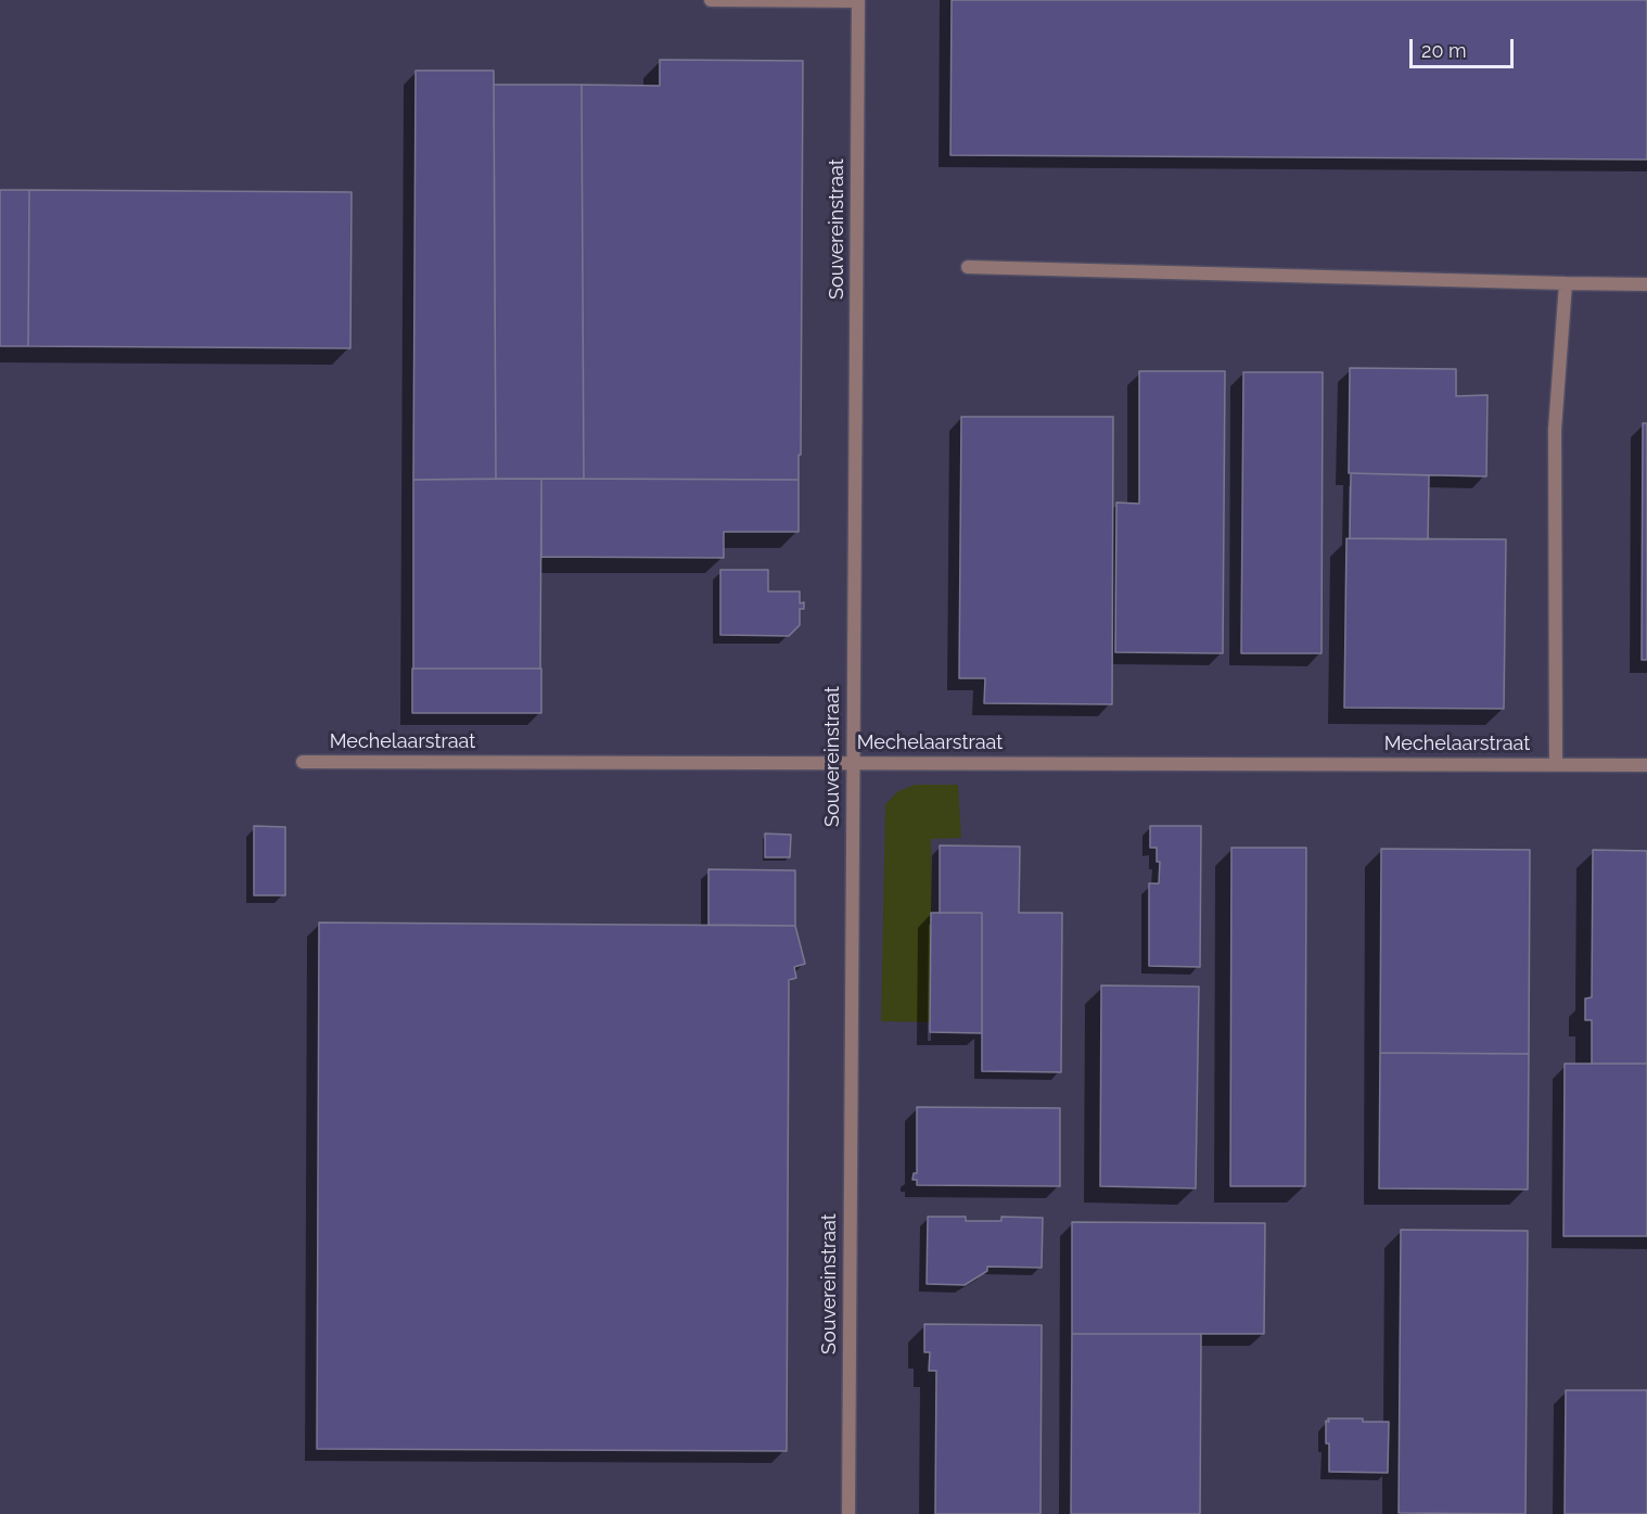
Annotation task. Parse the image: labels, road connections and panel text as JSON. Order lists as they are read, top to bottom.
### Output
{
  "streets": {
    "street": ["Souvereinstraat", "Mechelaarstraat"]
  },
  "crossings": [
    ["Souvereinstraat", "Mechelaarstraat"]
  ],
  "scale_bar": "20 m"
}
